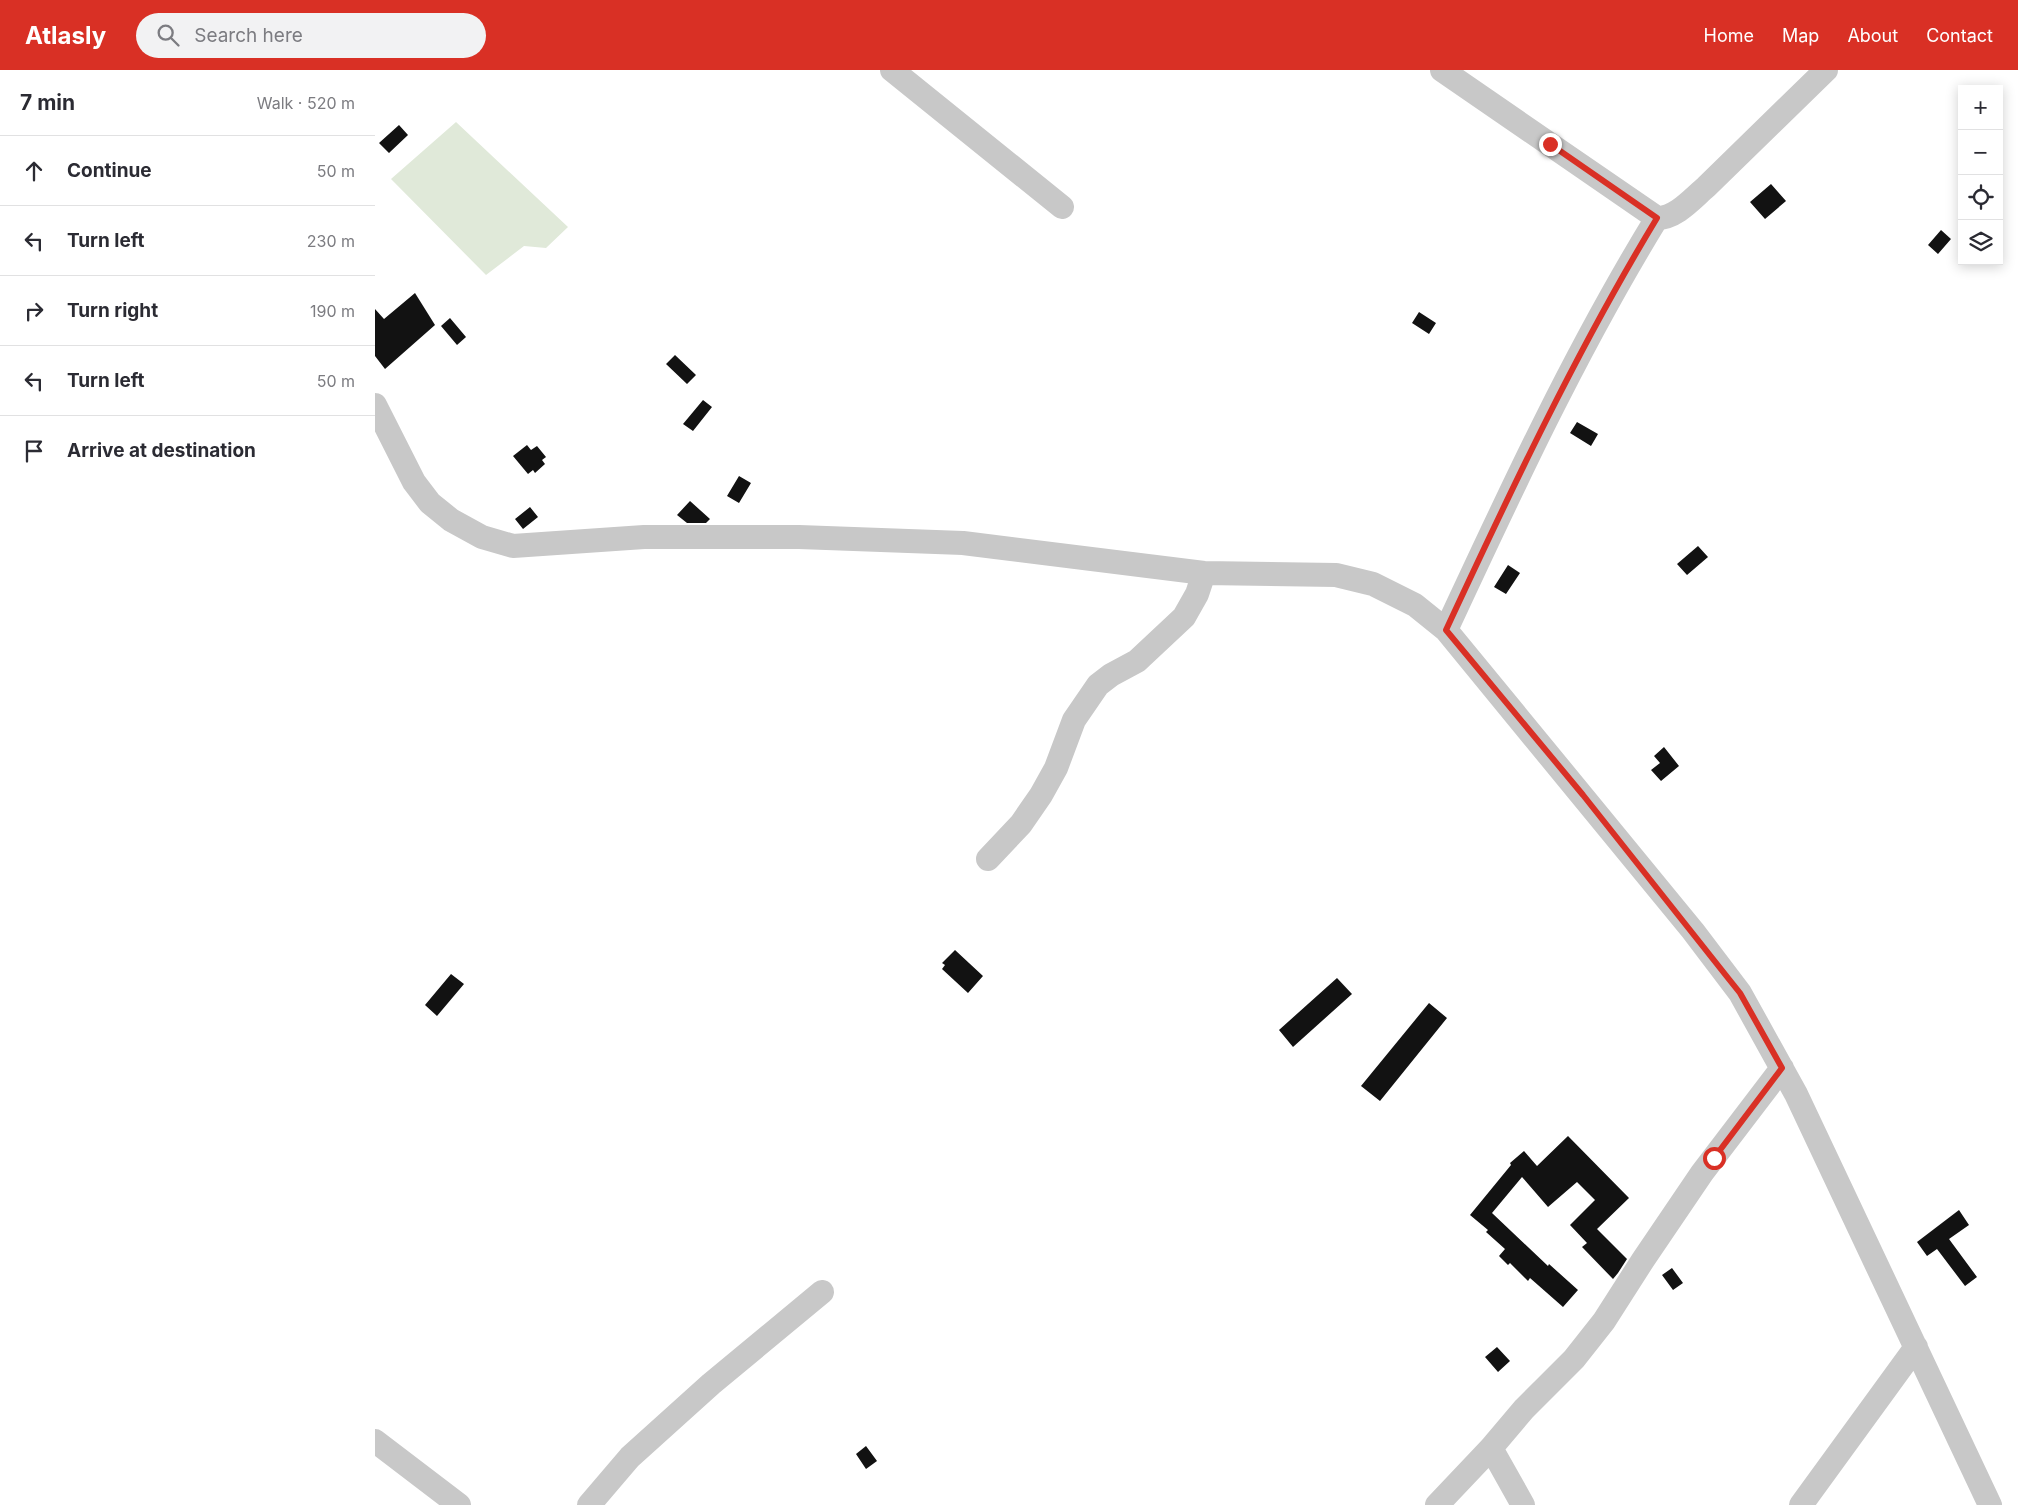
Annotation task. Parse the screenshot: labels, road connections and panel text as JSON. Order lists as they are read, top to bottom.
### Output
{
  "page": {
    "header": "Atlasly",
    "search": "Search here",
    "nav": [
      "Home",
      "Map",
      "About",
      "Contact"
    ],
    "heading": ["7 min", "Walk · 520 m"],
    "map_buttons": ["+", "−"],
    "list": [
      ["Continue", "50 m"],
      ["Turn left", "230 m"],
      ["Turn right", "190 m"],
      ["Turn left", "50 m"],
      "Arrive at destination"
    ]
  }
}
